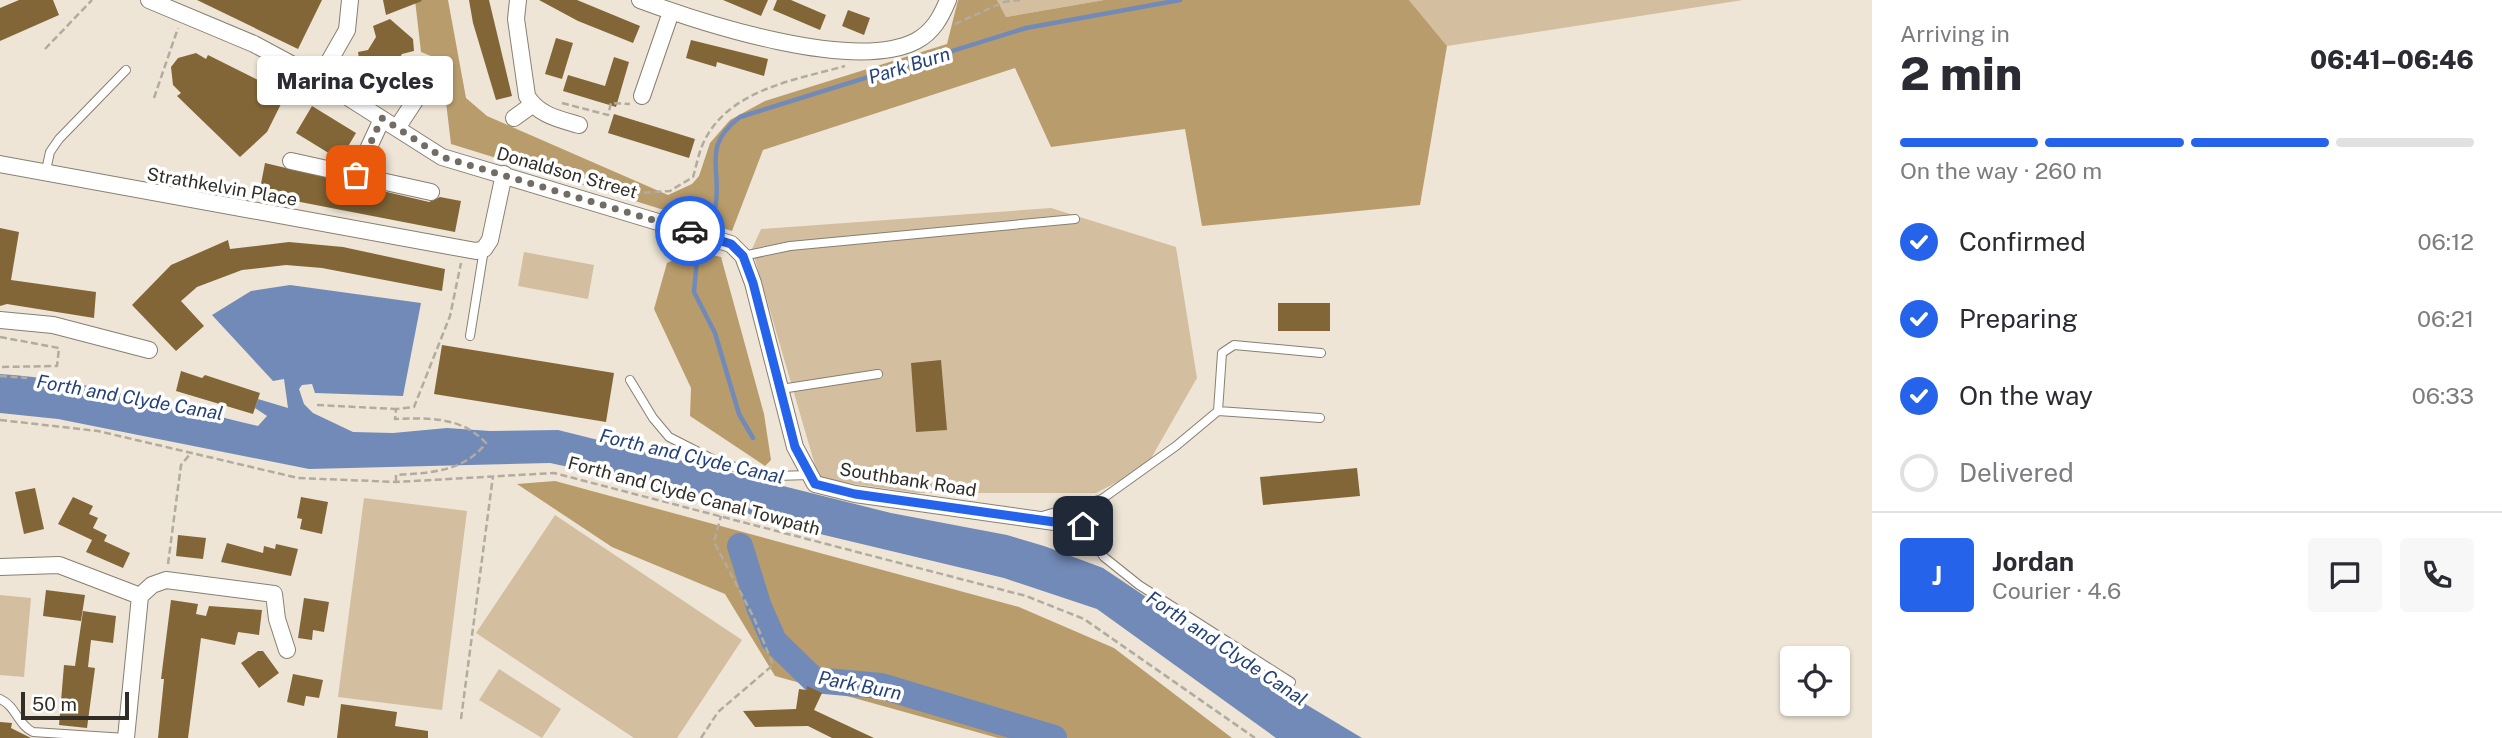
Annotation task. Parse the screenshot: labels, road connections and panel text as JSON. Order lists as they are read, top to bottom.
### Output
{
  "streets": {
    "street": ["Donaldson Street", "Strathkelvin Place", "Southbank Road"],
    "path": ["Forth and Clyde Canal Towpath"]
  },
  "water": ["Park Burn", "Forth and Clyde Canal"],
  "places": ["Marina Cycles"],
  "scale_bar": "50 m",
  "page": {
    "heading": ["2 min", "Arriving in", "06:41–06:46"],
    "panel": ["Jordan", "Courier · 4.6"],
    "bubble": "Marina Cycles",
    "bar": "On the way · 260 m",
    "list": [
      ["Confirmed", "06:12"],
      ["Preparing", "06:21"],
      ["On the way", "06:33"],
      "Delivered"
    ],
    "round": "J",
    "scale": "50 m"
  }
}
